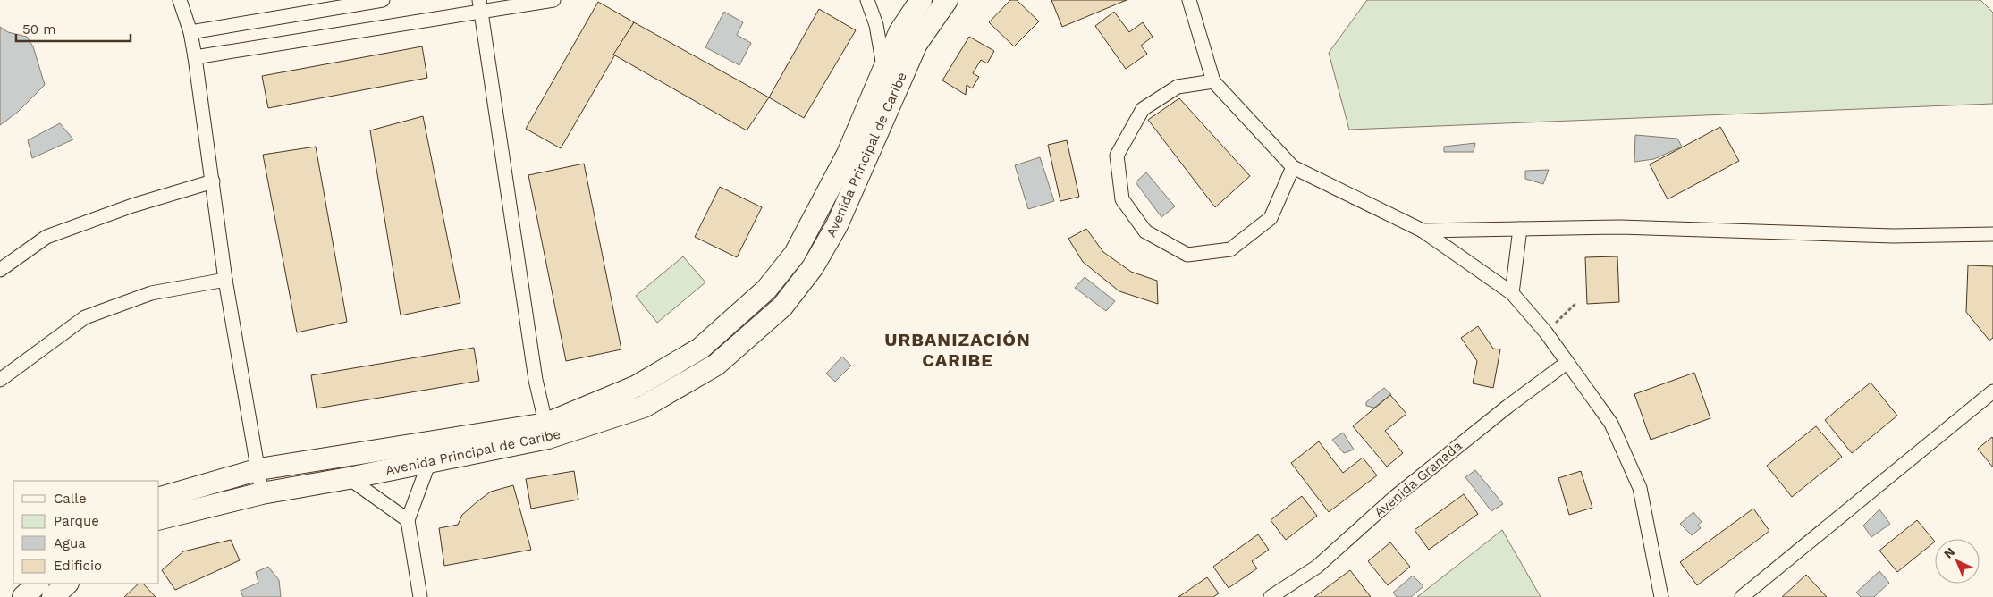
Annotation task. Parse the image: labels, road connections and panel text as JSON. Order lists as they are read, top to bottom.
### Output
{
  "streets": {
    "main road": ["Avenida Principal de Caribe"],
    "street": ["Avenida Granada"]
  },
  "districts": ["URBANIZACIÓN CARIBE"],
  "legend": [
    "Calle",
    "Parque",
    "Agua",
    "Edificio"
  ],
  "scale_bar": "50 m",
  "north": "top left"
}
